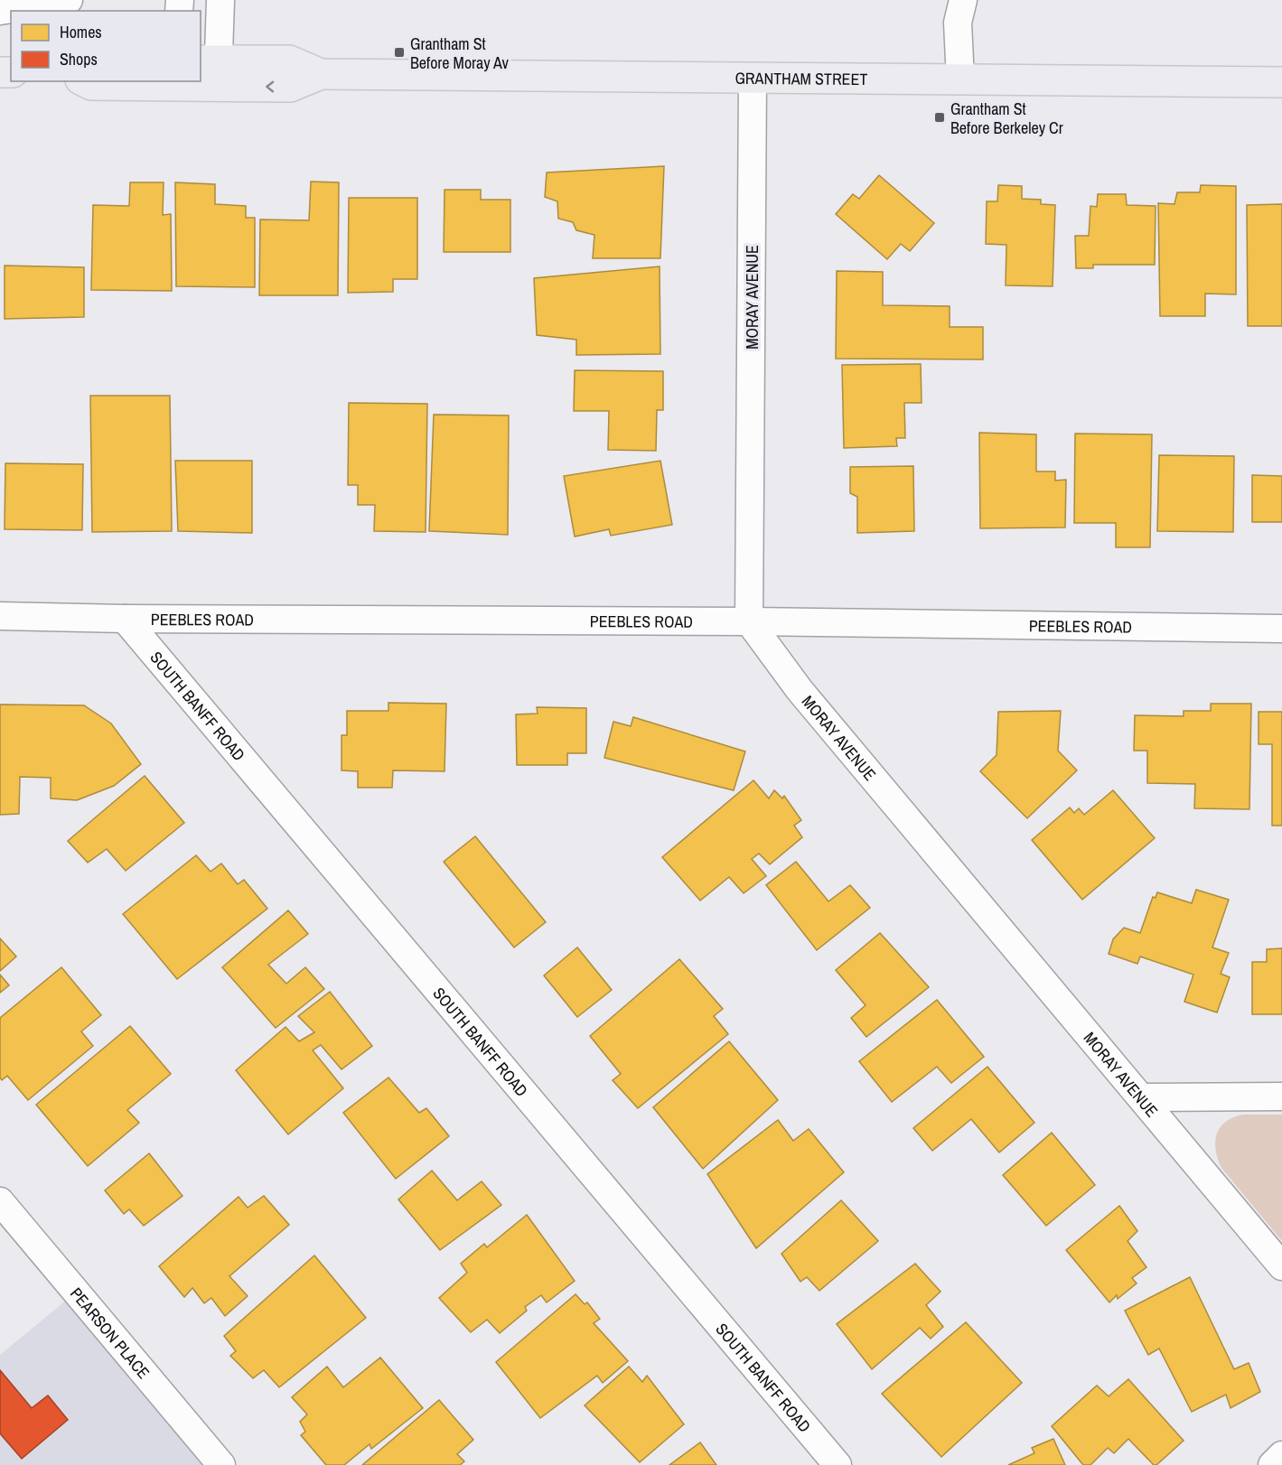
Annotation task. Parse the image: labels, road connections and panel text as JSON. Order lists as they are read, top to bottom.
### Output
{
  "streets": {
    "main road": ["GRANTHAM STREET"],
    "street": [
      "MORAY AVENUE",
      "PEEBLES ROAD",
      "SOUTH BANFF ROAD",
      "PEARSON PLACE"
    ]
  },
  "crossings": [
    ["GRANTHAM STREET", "MORAY AVENUE"],
    ["MORAY AVENUE", "PEEBLES ROAD"],
    ["PEEBLES ROAD", "SOUTH BANFF ROAD"]
  ],
  "places": {
    "transit": ["Grantham St Before Moray Av", "Grantham St Before Berkeley Cr"]
  },
  "legend": ["Homes", "Shops"]
}
